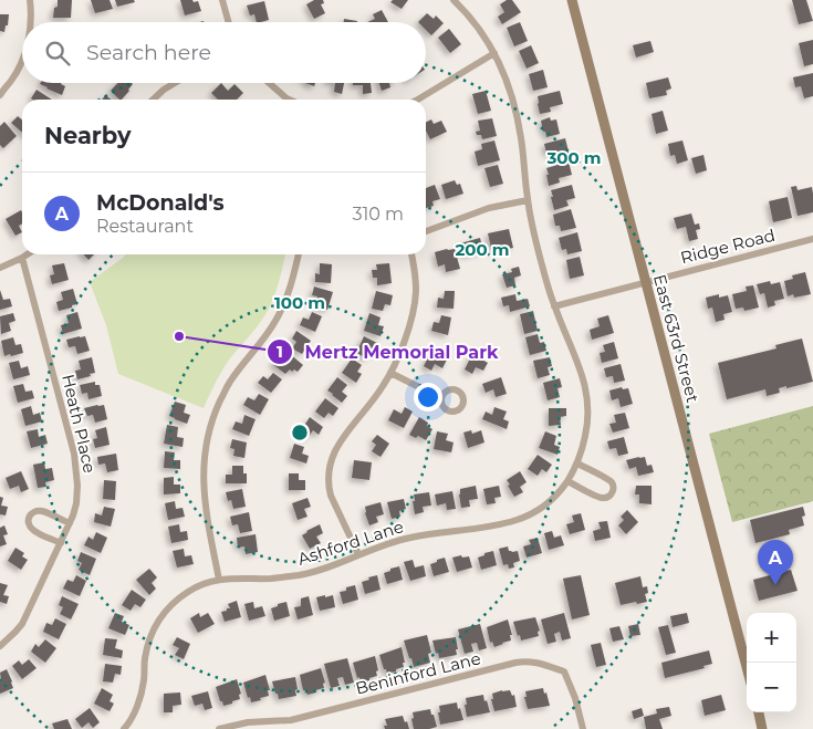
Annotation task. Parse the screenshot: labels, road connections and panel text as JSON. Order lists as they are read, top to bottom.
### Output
{
  "streets": {
    "main road": ["East 63rd Street"],
    "street": [
      "Ridge Road",
      "Heath Place",
      "Ashford Lane",
      "Beninford Lane"
    ]
  },
  "crossings": [
    ["Ridge Road", "East 63rd Street"],
    ["Ridge Road", "Ashford Lane"]
  ],
  "places": ["Mertz Memorial Park"],
  "page": {
    "search": "Search here",
    "heading": "Nearby",
    "list": [
      {
        "mark": "A",
        "name": "McDonald's",
        "note": "Restaurant",
        "value": "310 m"
      }
    ],
    "pins": "A",
    "map_buttons": ["+", "−"]
  },
  "rings": ["300 m", "200 m", "100 m"]
}
